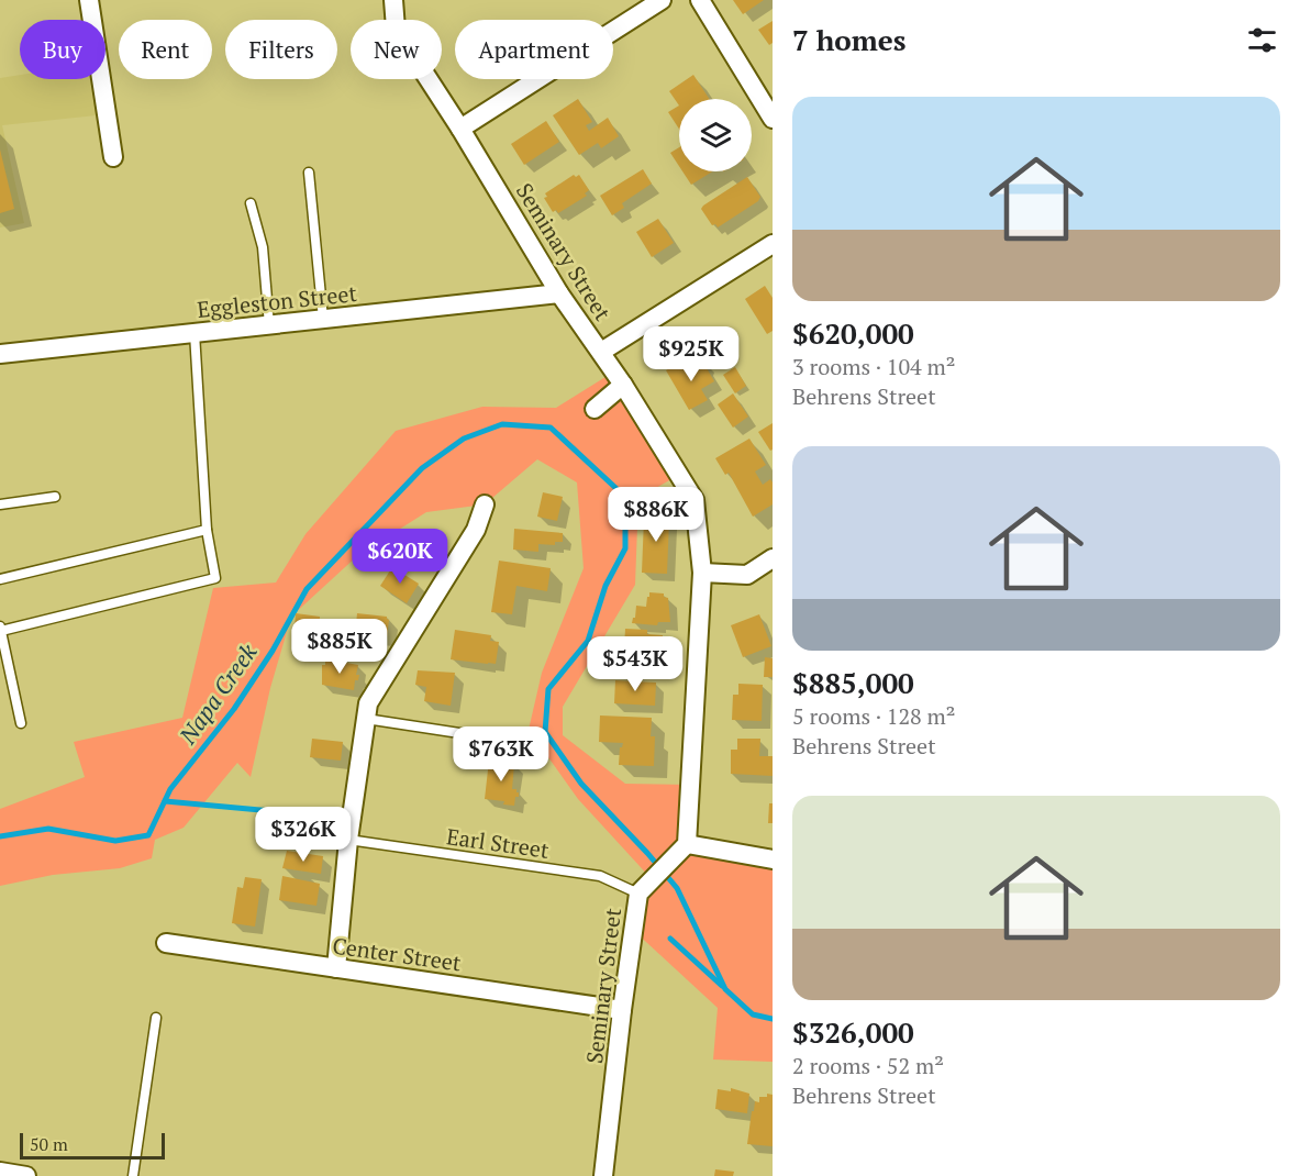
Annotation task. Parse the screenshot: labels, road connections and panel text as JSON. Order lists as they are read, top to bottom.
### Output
{
  "streets": {
    "street": ["Seminary Street", "Eggleston Street", "Center Street"],
    "lane": ["Earl Street"]
  },
  "crossings": [
    ["Seminary Street", "Eggleston Street"],
    ["Seminary Street", "Earl Street"],
    ["Seminary Street", "Center Street"]
  ],
  "water": ["Napa Creek"],
  "scale_bar": "50 m",
  "page": {
    "heading": "7 homes",
    "chip": [
      "Buy",
      "Rent",
      "Filters",
      "New",
      "Apartment"
    ],
    "list": [
      {
        "name": "$620,000",
        "note": "3 rooms · 104 m² · Behrens Street"
      },
      {
        "name": "$885,000",
        "note": "5 rooms · 128 m² · Behrens Street"
      },
      {
        "name": "$326,000",
        "note": "2 rooms · 52 m² · Behrens Street"
      }
    ],
    "price": [
      "$925K",
      "$886K",
      "$620K",
      "$885K",
      "$543K",
      "$763K",
      "$326K"
    ],
    "scale": "50 m"
  }
}
